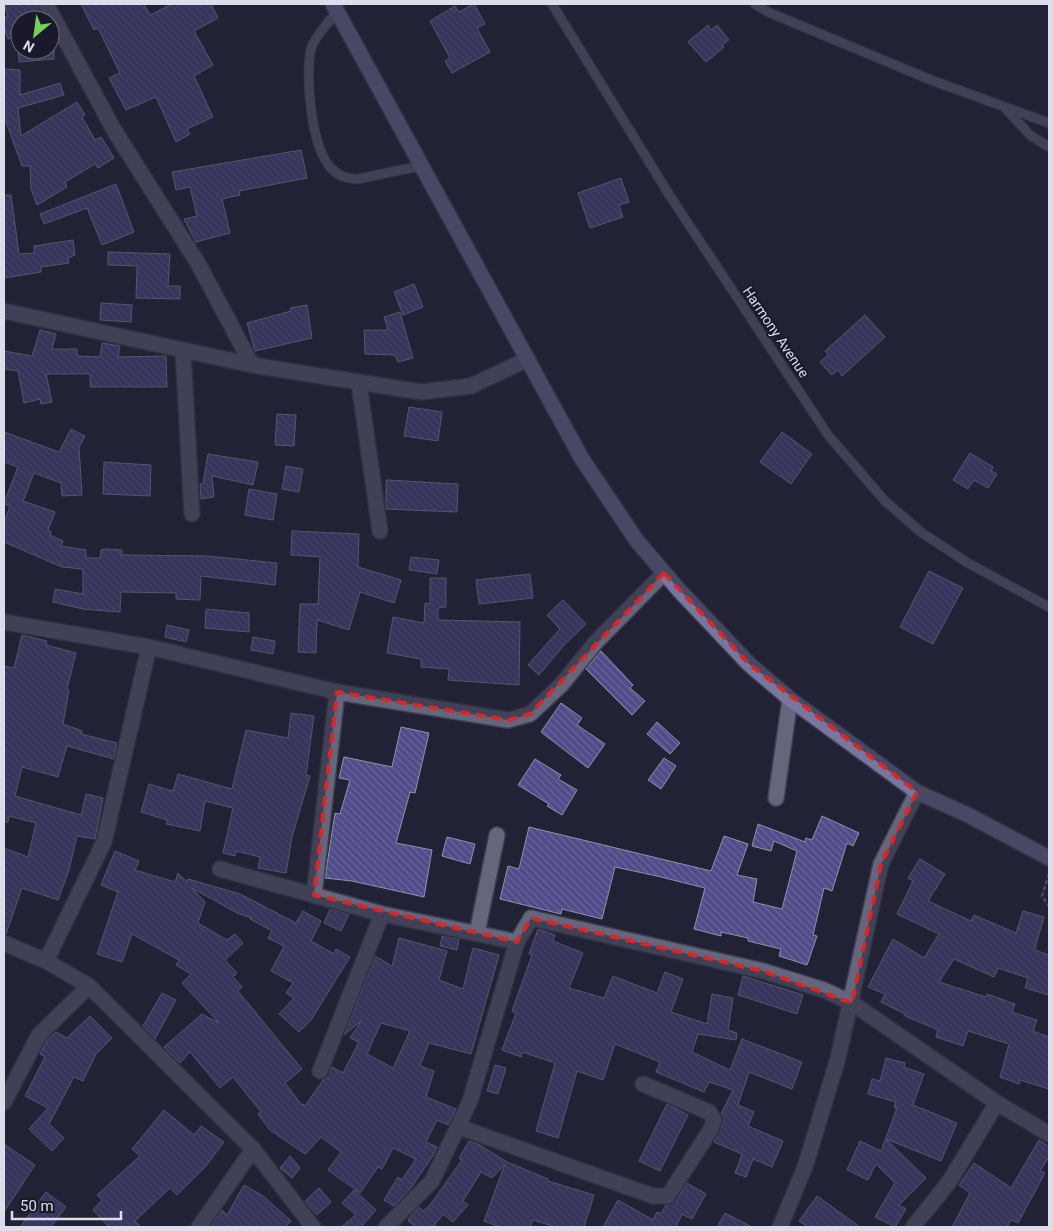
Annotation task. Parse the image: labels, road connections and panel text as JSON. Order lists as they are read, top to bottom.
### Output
{
  "streets": {
    "lane": ["Harmony Avenue"]
  },
  "scale_bar": "50 m",
  "north": "bottom left"
}
